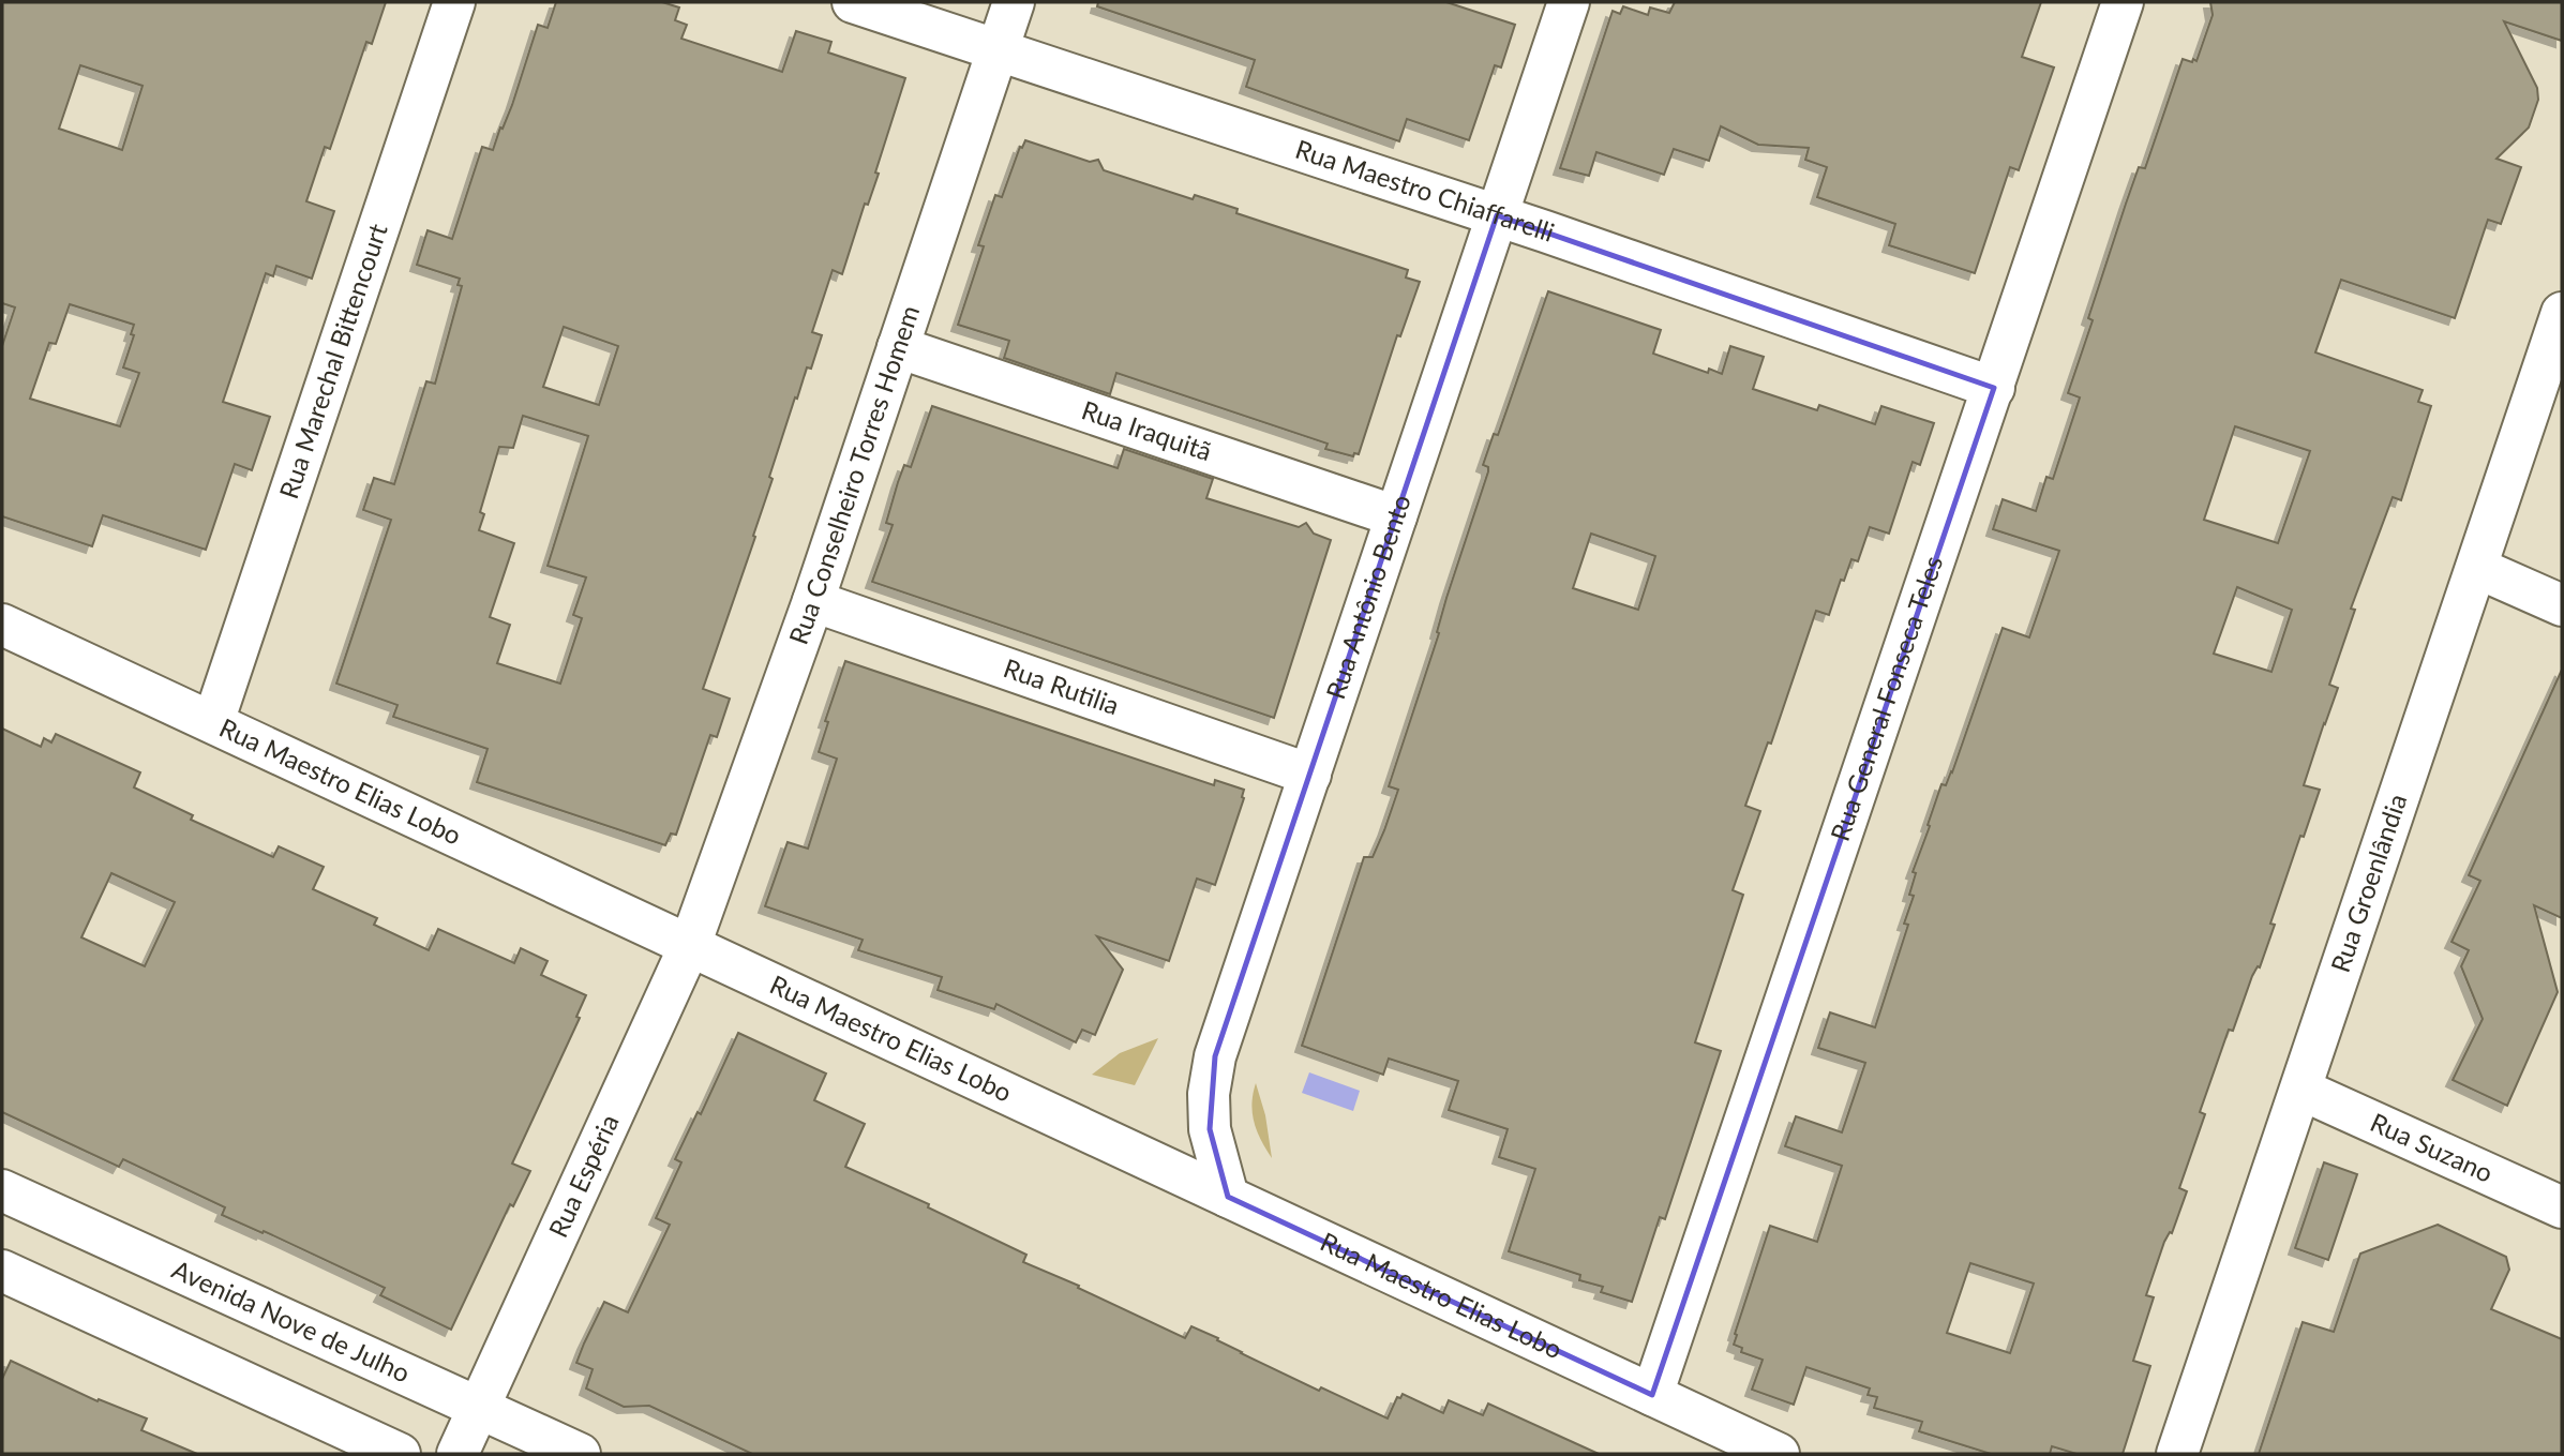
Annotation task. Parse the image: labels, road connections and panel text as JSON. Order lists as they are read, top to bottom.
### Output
{
  "streets": {
    "street": [
      "Rua Maestro Chiaffarelli",
      "Rua Marechal Bittencourt",
      "Rua Iraquitã",
      "Rua Conselheiro Torres Homem",
      "Rua Antônio Bento",
      "Rua Rutilia",
      "Rua General Fonseca Teles",
      "Rua Maestro Elias Lobo",
      "Rua Groenlândia",
      "Rua Suzano",
      "Rua Espéria",
      "Avenida Nove de Julho"
    ]
  },
  "crossings": [
    ["Rua Maestro Chiaffarelli", "Rua Conselheiro Torres Homem"],
    ["Rua Maestro Chiaffarelli", "Rua Antônio Bento"],
    ["Rua Maestro Chiaffarelli", "Rua General Fonseca Teles"],
    ["Rua Marechal Bittencourt", "Rua Maestro Elias Lobo"],
    ["Rua Iraquitã", "Rua Conselheiro Torres Homem"],
    ["Rua Iraquitã", "Rua Antônio Bento"],
    ["Rua Conselheiro Torres Homem", "Rua Rutilia"],
    ["Rua Conselheiro Torres Homem", "Rua Maestro Elias Lobo"],
    ["Rua Conselheiro Torres Homem", "Rua Espéria"],
    ["Rua Antônio Bento", "Rua Rutilia"],
    ["Rua Antônio Bento", "Rua Maestro Elias Lobo"],
    ["Rua General Fonseca Teles", "Rua Maestro Elias Lobo"],
    ["Rua Maestro Elias Lobo", "Rua Espéria"],
    ["Rua Groenlândia", "Rua Suzano"],
    ["Rua Espéria", "Avenida Nove de Julho"]
  ]
}
